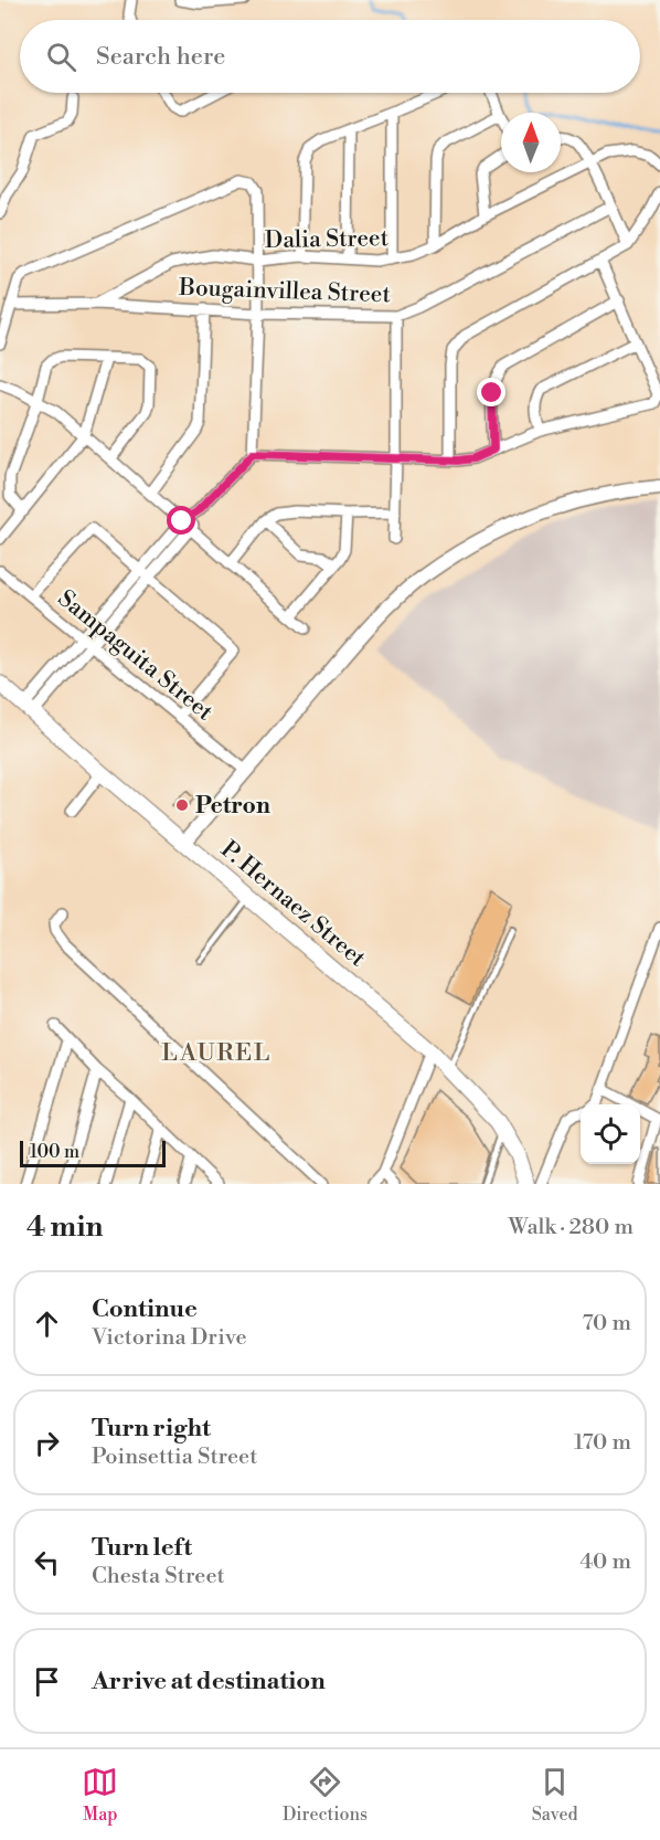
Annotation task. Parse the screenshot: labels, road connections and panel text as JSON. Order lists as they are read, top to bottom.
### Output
{
  "streets": {
    "main road": ["P. Hernaez Street"],
    "street": ["Dalia Street", "Bougainvillea Street", "Sampaguita Street"]
  },
  "crossings": [
    ["Dalia Street", "Bougainvillea Street"]
  ],
  "districts": ["LAUREL"],
  "places": ["Petron"],
  "scale_bar": "100 m",
  "north": "top",
  "page": {
    "search": "Search here",
    "scale": "100 m",
    "heading": ["4 min", "Walk · 280 m"],
    "list": [
      ["Continue", "Victorina Drive", "70 m"],
      ["Turn right", "Poinsettia Street", "170 m"],
      ["Turn left", "Chesta Street", "40 m"],
      "Arrive at destination"
    ],
    "nav": ["Map", "Directions", "Saved"]
  }
}
